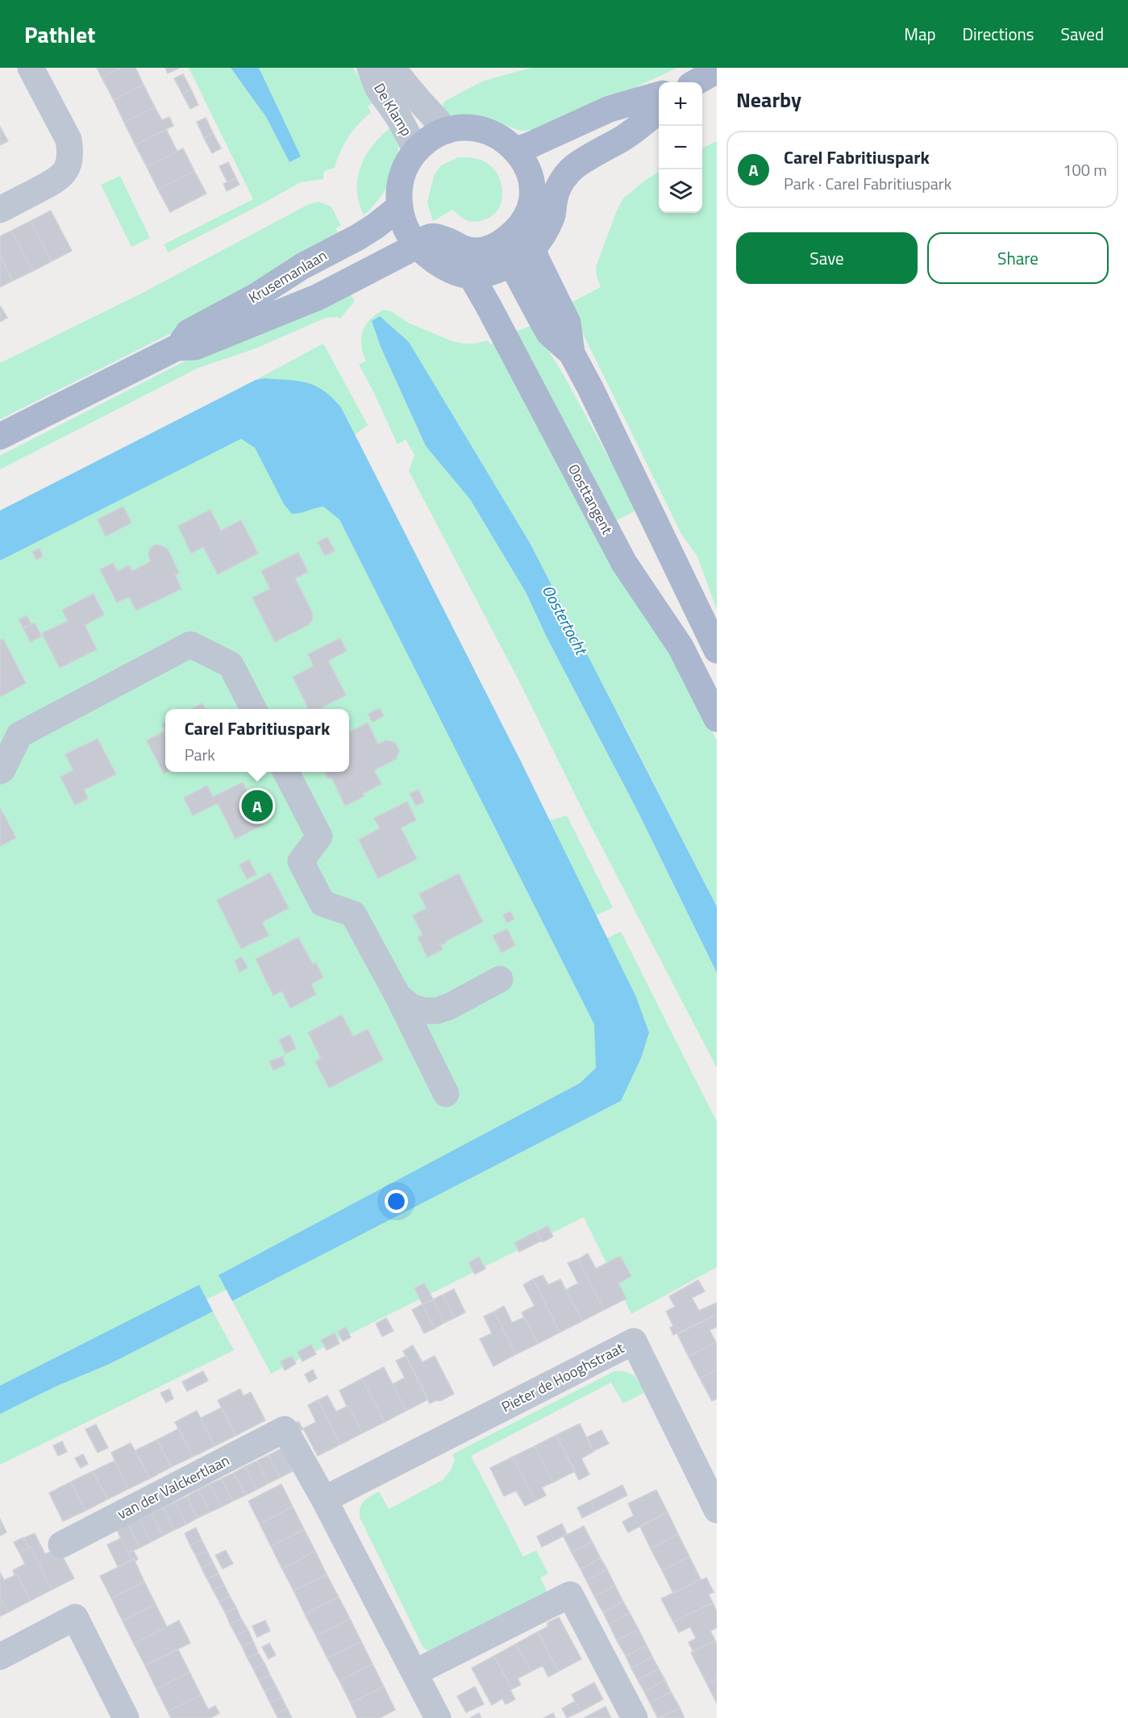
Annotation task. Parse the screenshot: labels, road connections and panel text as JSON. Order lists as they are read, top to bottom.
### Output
{
  "streets": {
    "main road": ["Krusemanlaan", "Oosttangent"],
    "street": ["De Klamp", "Pieter de Hooghstraat", "van der Valckertlaan"]
  },
  "crossings": [
    ["De Klamp", "Krusemanlaan"],
    ["Pieter de Hooghstraat", "van der Valckertlaan"]
  ],
  "water": ["Oostertocht"],
  "page": {
    "header": "Pathlet",
    "nav": ["Map", "Directions", "Saved"],
    "heading": "Nearby",
    "map_buttons": ["+", "−"],
    "list": [
      {
        "mark": "A",
        "name": "Carel Fabritiuspark",
        "note": "Park · Carel Fabritiuspark",
        "value": "100 m"
      }
    ],
    "buttons": ["Save", "Share"],
    "popup": ["Carel Fabritiuspark", "Park"],
    "pins": "A"
  }
}
